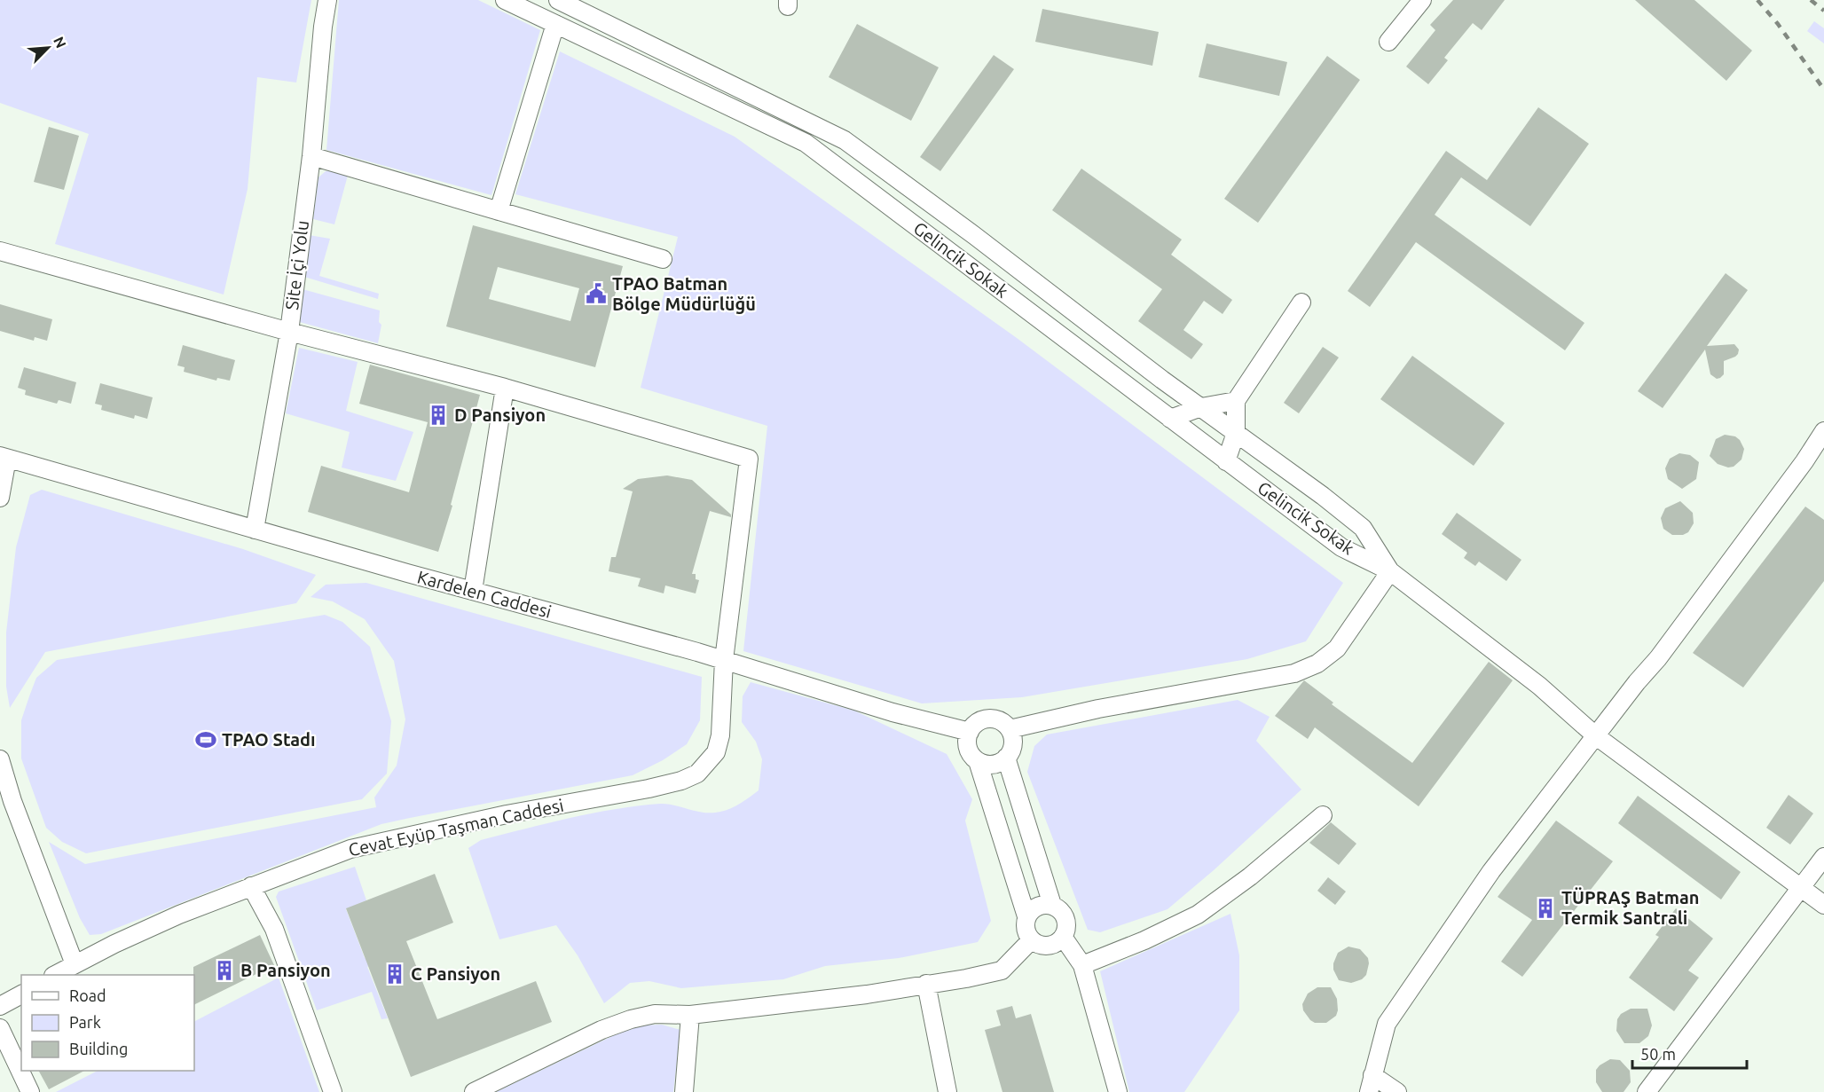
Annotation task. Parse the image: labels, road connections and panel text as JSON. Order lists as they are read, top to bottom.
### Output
{
  "streets": {
    "street": [
      "Gelincik Sokak",
      "Site İçi Yolu",
      "Kardelen Caddesi",
      "Cevat Eyüp Taşman Caddesi"
    ]
  },
  "crossings": [
    ["Site İçi Yolu", "Kardelen Caddesi"],
    ["Kardelen Caddesi", "Cevat Eyüp Taşman Caddesi"]
  ],
  "places": {
    "public building": ["TPAO Batman Bölge Müdürlüğü"],
    "building": [
      "D Pansiyon",
      "TÜPRAŞ Batman Termik Santrali",
      "B Pansiyon",
      "C Pansiyon"
    ],
    "sports": ["TPAO Stadı"]
  },
  "legend": ["Road", "Park", "Building"],
  "scale_bar": "50 m",
  "north": "top right"
}
